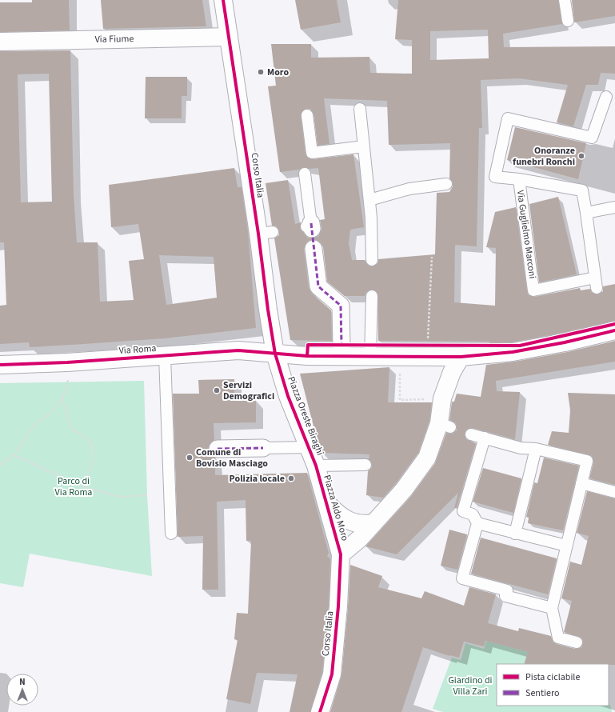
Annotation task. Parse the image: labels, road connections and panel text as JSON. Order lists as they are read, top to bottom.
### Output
{
  "streets": {
    "street": [
      "Via Fiume",
      "Corso Italia",
      "Via Roma",
      "Piazza Oreste Biraghi",
      "Piazza Aldo Moro"
    ],
    "lane": ["Via Guglielmo Marconi"]
  },
  "crossings": [
    ["Via Fiume", "Corso Italia"],
    ["Corso Italia", "Via Roma"],
    ["Corso Italia", "Piazza Oreste Biraghi"],
    ["Corso Italia", "Piazza Aldo Moro"],
    ["Via Roma", "Piazza Oreste Biraghi"],
    ["Piazza Oreste Biraghi", "Piazza Aldo Moro"]
  ],
  "parks": ["Parco di Via Roma", "Giardino di Villa Zari"],
  "places": [
    "Moro",
    "Onoranze funebri Ronchi",
    "Servizi Demografici",
    "Comune di Bovisio Masciago",
    "Polizia locale"
  ],
  "legend": ["Pista ciclabile", "Sentiero"],
  "north": "top"
}
